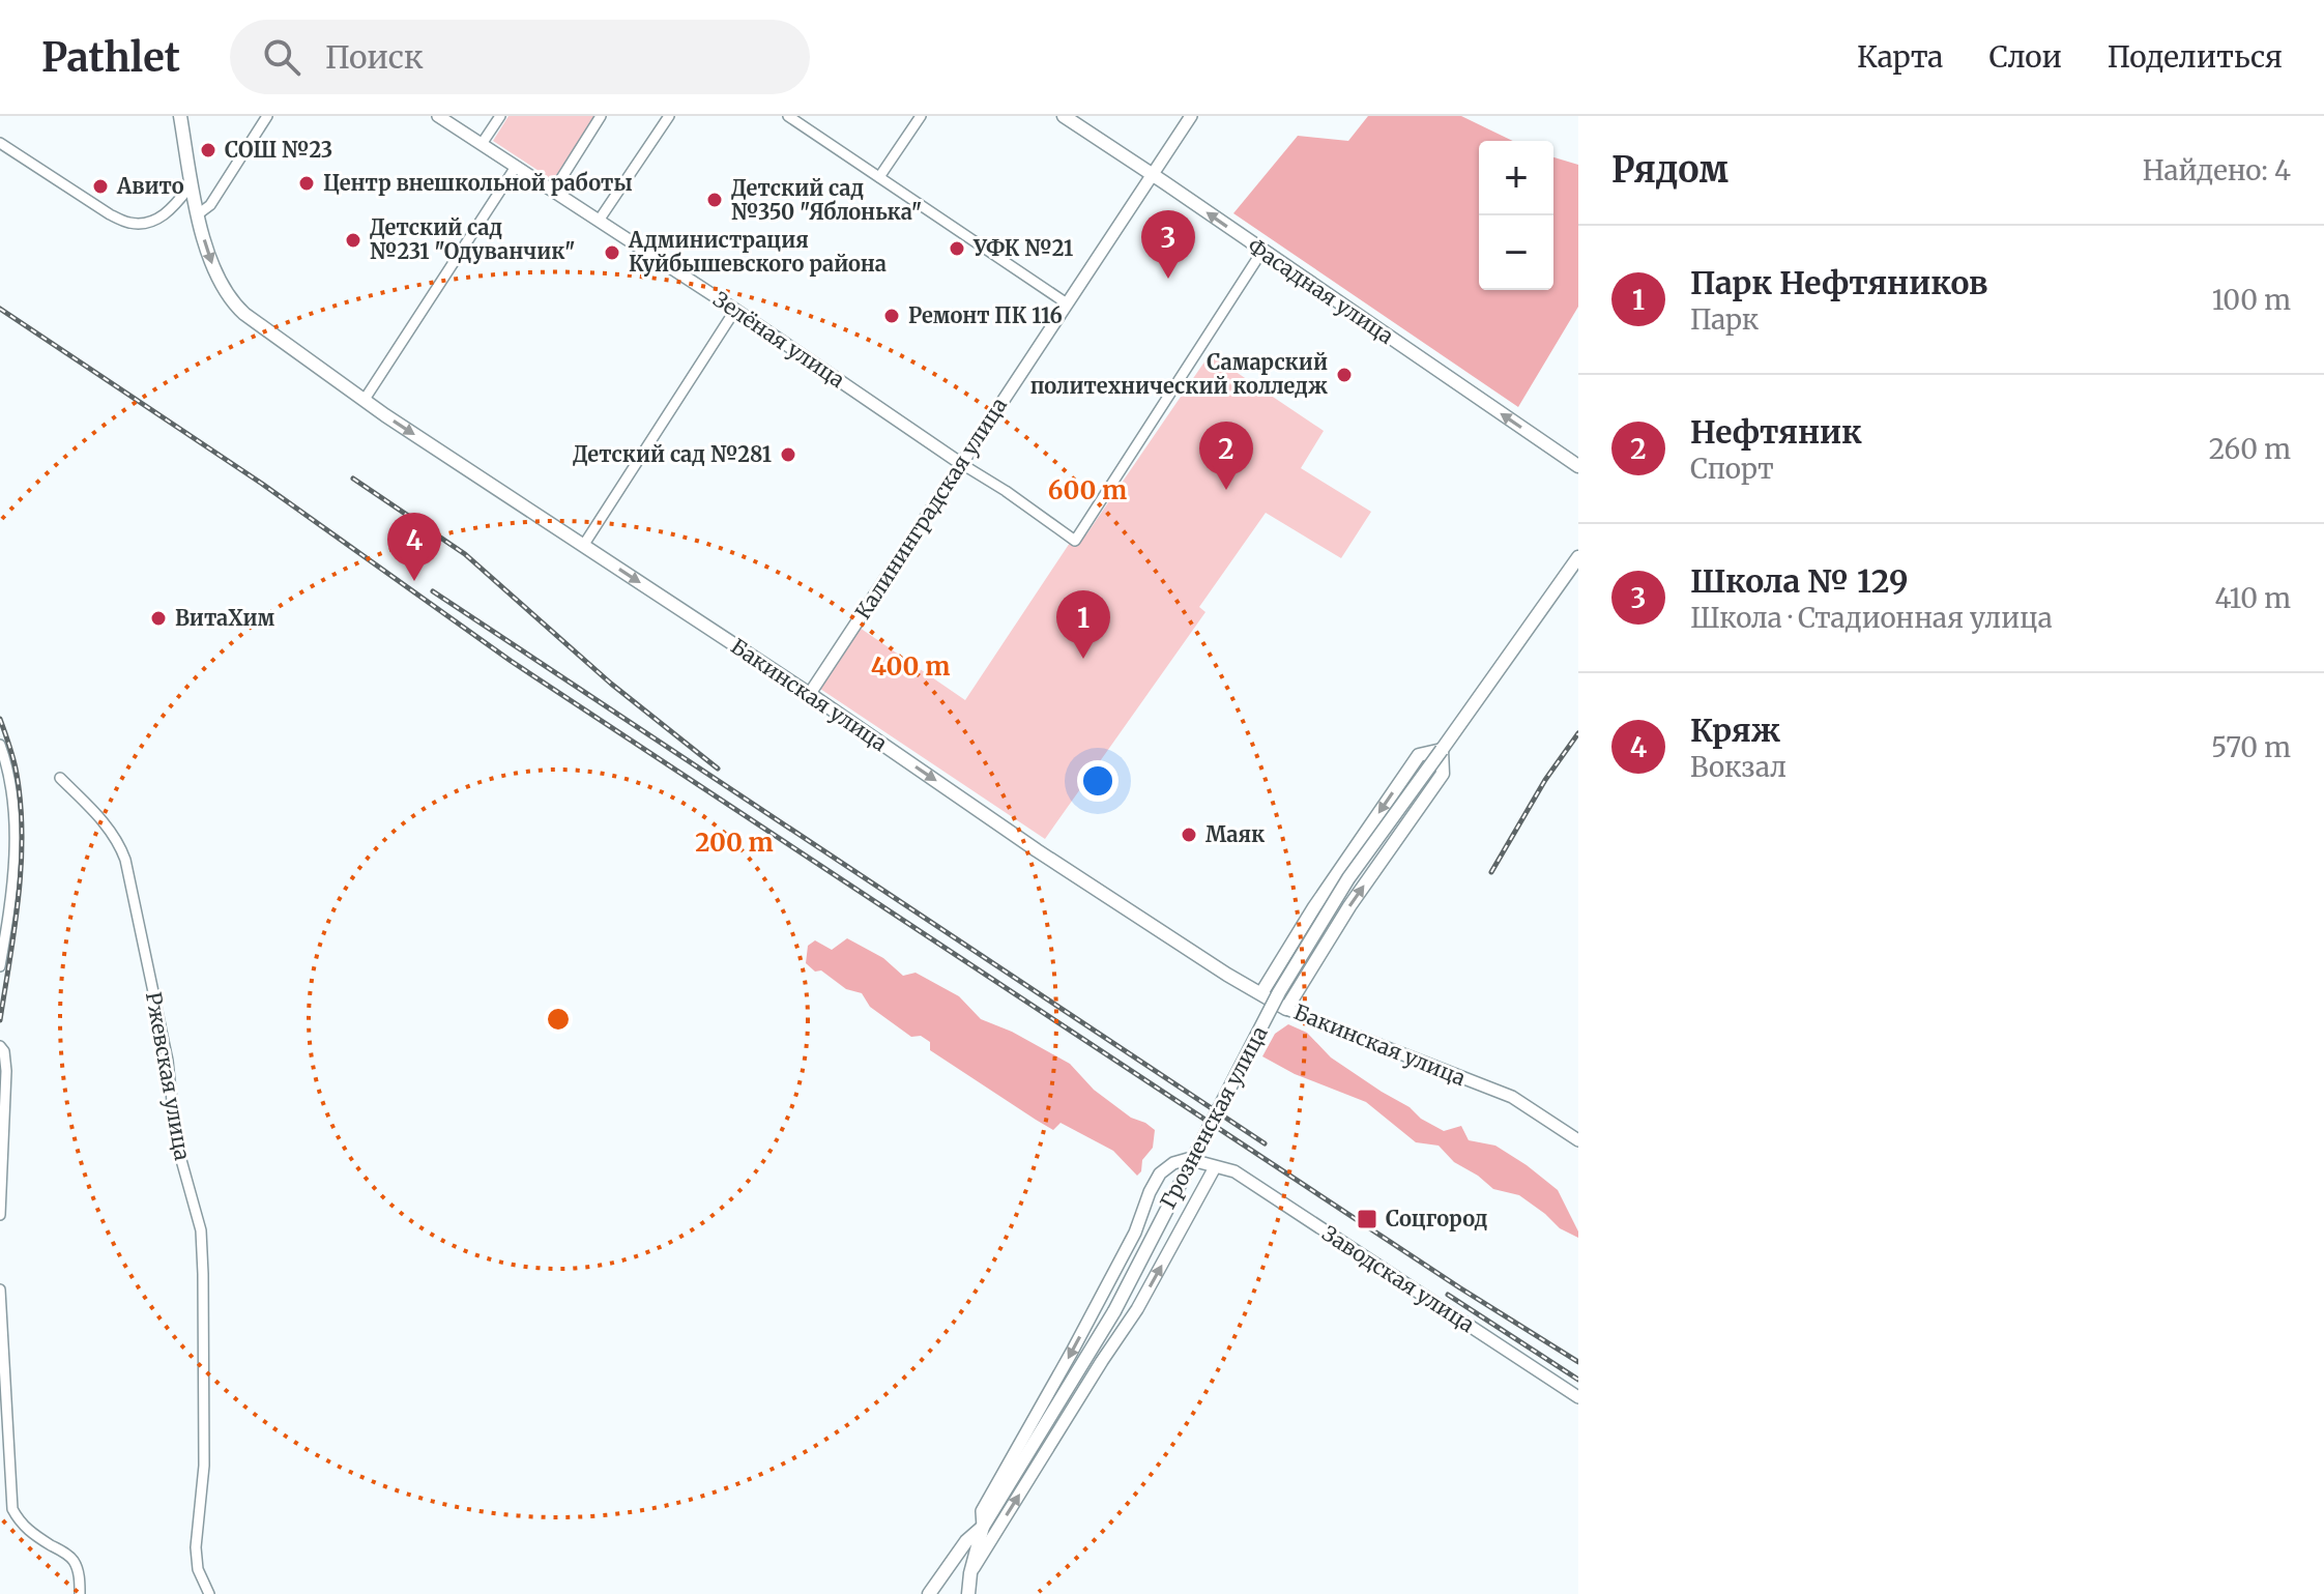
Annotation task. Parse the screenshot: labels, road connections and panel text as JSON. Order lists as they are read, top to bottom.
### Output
{
  "streets": {
    "main road": ["Фасадная улица", "Бакинская улица", "Грозненская улица"],
    "street": [
      "Зелёная улица",
      "Калининградская улица",
      "Ржевская улица",
      "Заводская улица"
    ]
  },
  "crossings": [
    ["Фасадная улица", "Зелёная улица"],
    ["Фасадная улица", "Калининградская улица"],
    ["Зелёная улица", "Калининградская улица"],
    ["Калининградская улица", "Бакинская улица"],
    ["Грозненская улица", "Заводская улица"]
  ],
  "one_way": ["Фасадная улица", "Бакинская улица"],
  "places": {
    "other": [
      "СОШ №23",
      "Центр внешкольной работы",
      "Авито",
      "Детский сад №350 \"Яблонька\"",
      "Детский сад №231 \"Одуванчик\"",
      "УФК №21",
      "Администрация Куйбышевского района",
      "Ремонт ПК 116",
      "Самарский политехнический колледж",
      "Детский сад №281",
      "ВитаХим",
      "Маяк"
    ],
    "transit": ["Соцгород"]
  },
  "page": {
    "header": "Pathlet",
    "search": "Поиск",
    "nav": ["Карта", "Слои", "Поделиться"],
    "heading": ["Рядом", "Найдено: 4"],
    "map_buttons": ["+", "−"],
    "pins": [
      "3",
      "2",
      "4",
      "1"
    ],
    "list": [
      {
        "mark": "1",
        "name": "Парк Нефтяников",
        "note": "Парк",
        "value": "100 m"
      },
      {
        "mark": "2",
        "name": "Нефтяник",
        "note": "Спорт",
        "value": "260 m"
      },
      {
        "mark": "3",
        "name": "Школа № 129",
        "note": "Школа · Стадионная улица",
        "value": "410 m"
      },
      {
        "mark": "4",
        "name": "Кряж",
        "note": "Вокзал",
        "value": "570 m"
      }
    ]
  },
  "rings": ["600 m", "400 m", "200 m"]
}
